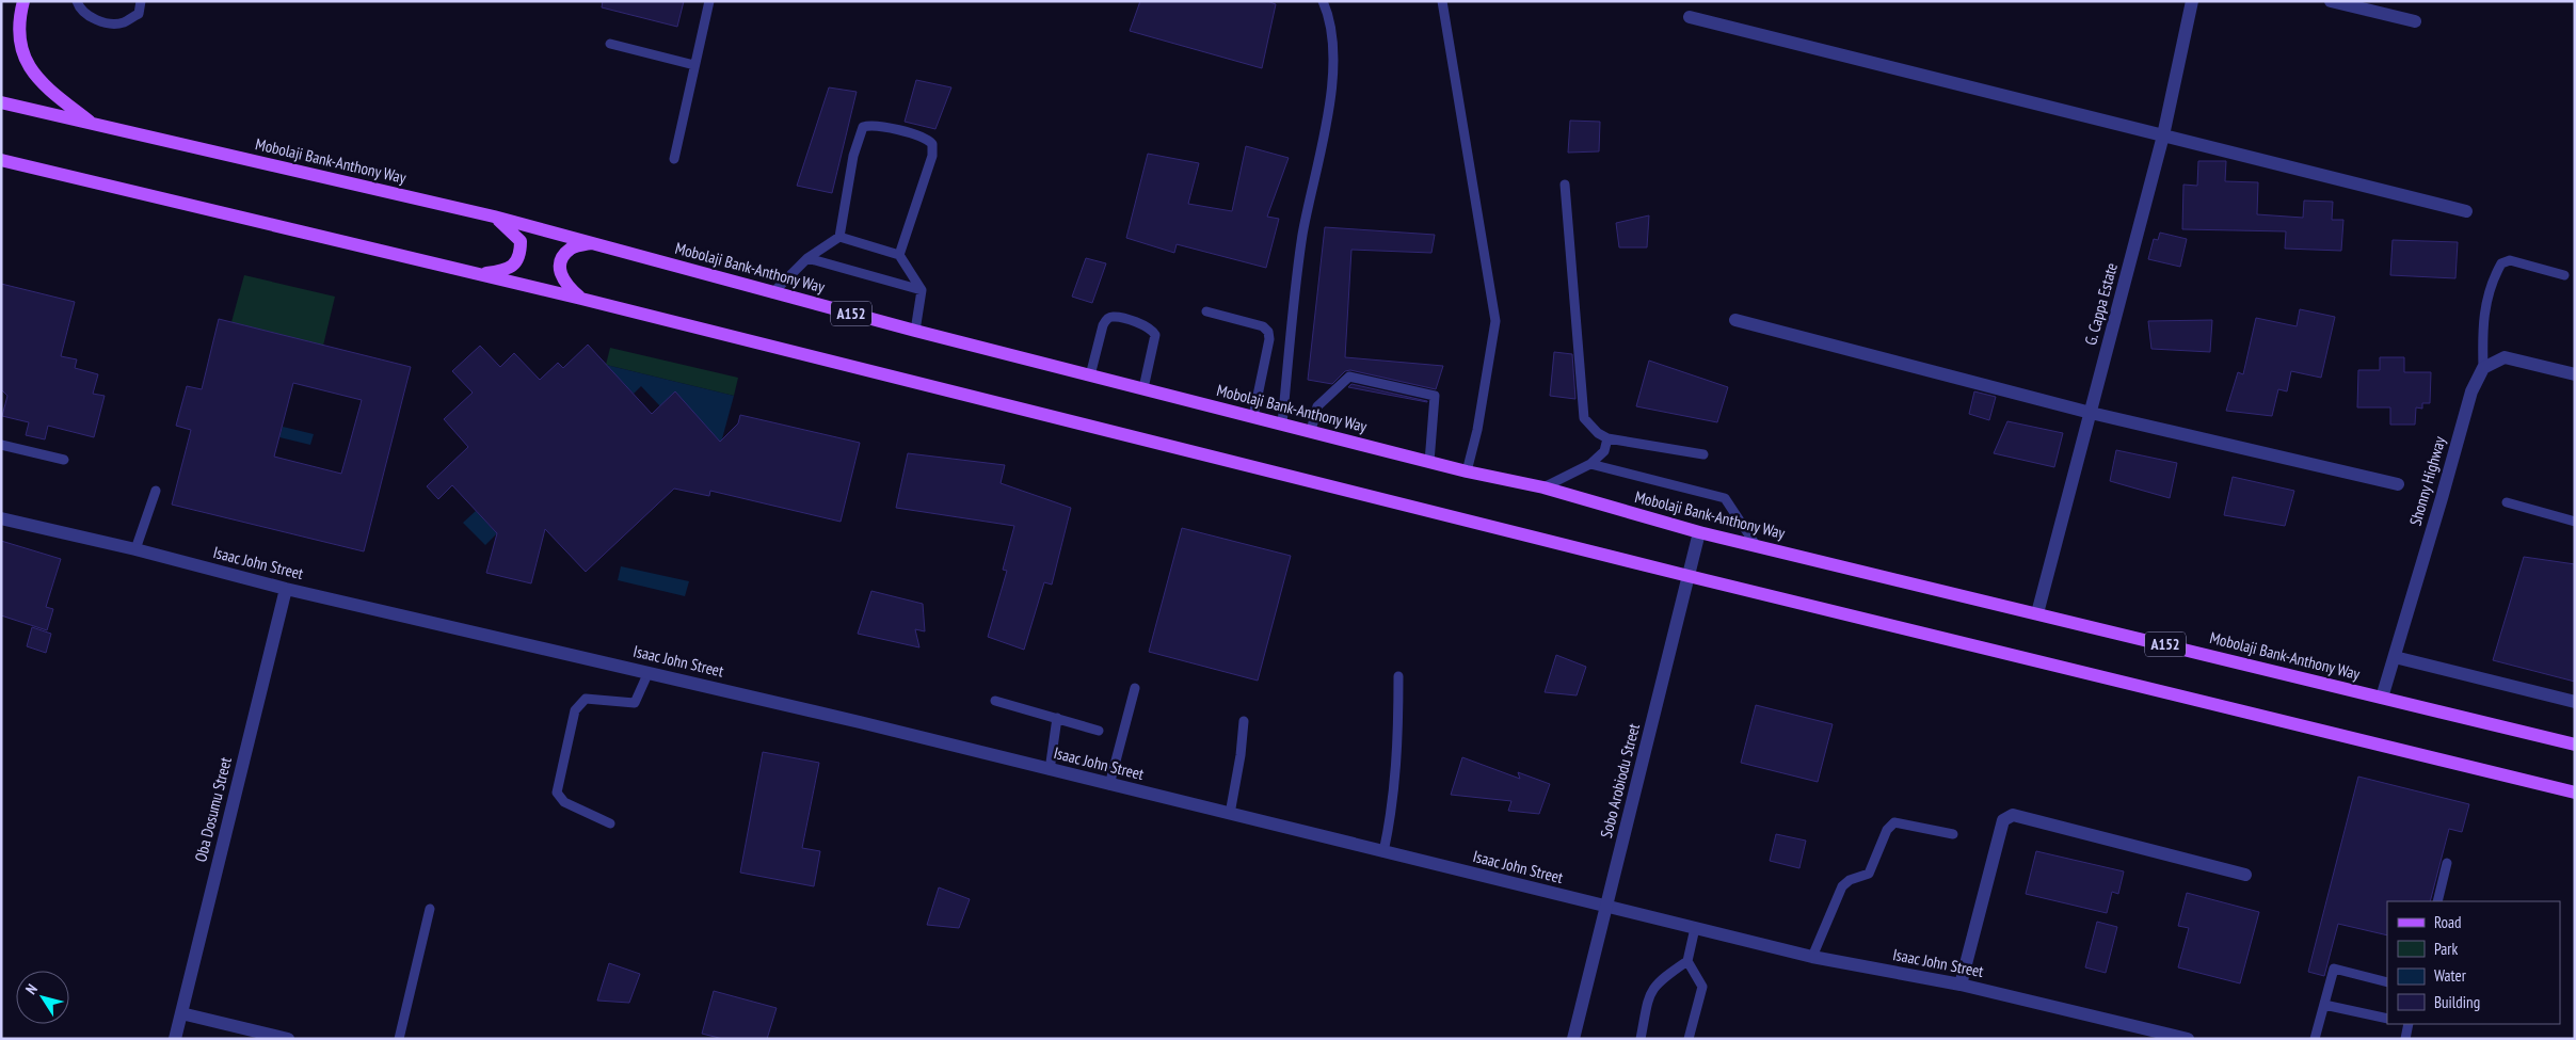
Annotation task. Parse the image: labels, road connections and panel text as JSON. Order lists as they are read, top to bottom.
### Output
{
  "streets": {
    "main road": ["Mobolaji Bank-Anthony Way", "A152"],
    "street": [
      "G. Cappa Estate",
      "Shonny Highway",
      "Isaac John Street",
      "Sobo Arobiodu Street",
      "Oba Dosumu Street"
    ]
  },
  "crossings": [
    ["Mobolaji Bank-Anthony Way", "G. Cappa Estate"],
    ["Mobolaji Bank-Anthony Way", "Shonny Highway"],
    ["Mobolaji Bank-Anthony Way", "Sobo Arobiodu Street"],
    ["Isaac John Street", "Sobo Arobiodu Street"],
    ["Isaac John Street", "Oba Dosumu Street"]
  ],
  "legend": [
    "Road",
    "Park",
    "Water",
    "Building"
  ],
  "north": "top left"
}
